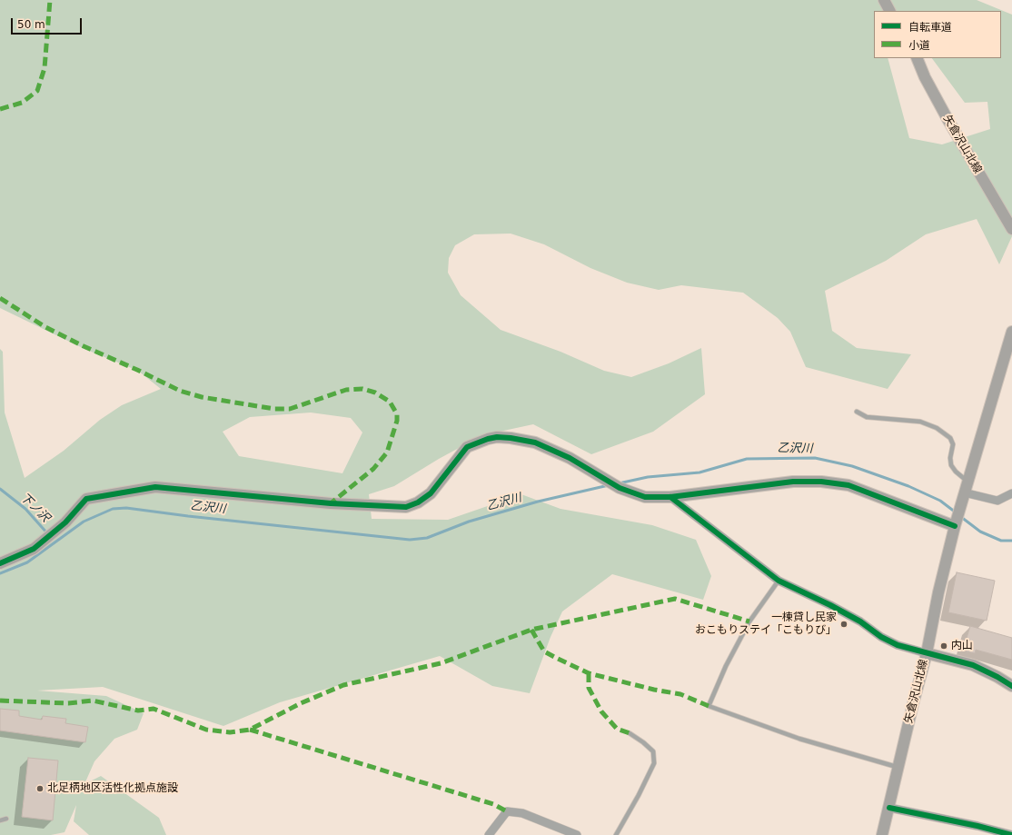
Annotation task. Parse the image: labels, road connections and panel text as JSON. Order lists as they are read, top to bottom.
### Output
{
  "streets": {
    "street": ["矢倉沢山北線"]
  },
  "water": ["乙沢川", "下ノ沢"],
  "places": ["一棟貸し民家 おこもりステイ「こもりび」", "内山", "北足柄地区活性化拠点施設"],
  "legend": ["自転車道", "小道"],
  "scale_bar": "50 m"
}
